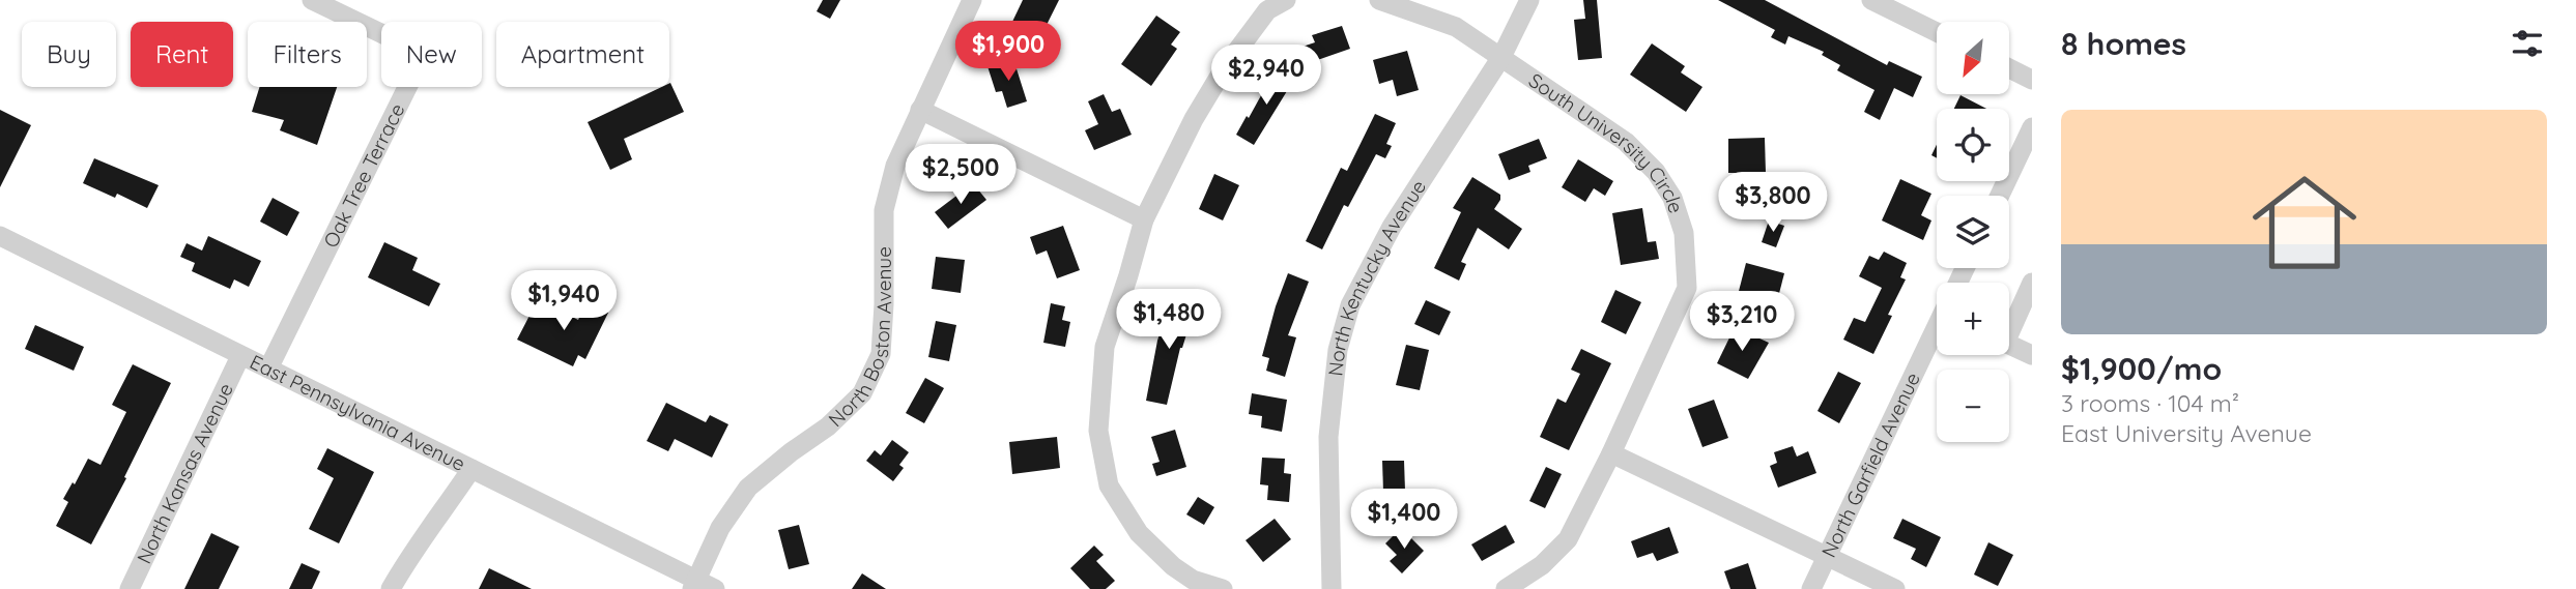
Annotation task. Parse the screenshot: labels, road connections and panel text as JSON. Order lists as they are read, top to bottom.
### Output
{
  "streets": {
    "street": [
      "South University Circle",
      "Oak Tree Terrace",
      "North Kentucky Avenue",
      "North Boston Avenue",
      "East Pennsylvania Avenue",
      "North Garfield Avenue",
      "North Kansas Avenue"
    ]
  },
  "crossings": [
    ["South University Circle", "North Kentucky Avenue"],
    ["Oak Tree Terrace", "East Pennsylvania Avenue"],
    ["North Boston Avenue", "East Pennsylvania Avenue"],
    ["East Pennsylvania Avenue", "North Kansas Avenue"]
  ],
  "north": "bottom left",
  "page": {
    "heading": "8 homes",
    "price": [
      "$1,900",
      "$2,940",
      "$2,500",
      "$3,800",
      "$1,940",
      "$1,480",
      "$3,210",
      "$1,400"
    ],
    "map_buttons": ["+", "−"],
    "chip": [
      "Buy",
      "Rent",
      "Filters",
      "New",
      "Apartment"
    ],
    "list": [
      {
        "name": "$1,900/mo",
        "note": "3 rooms · 104 m² · East University Avenue"
      }
    ]
  }
}
